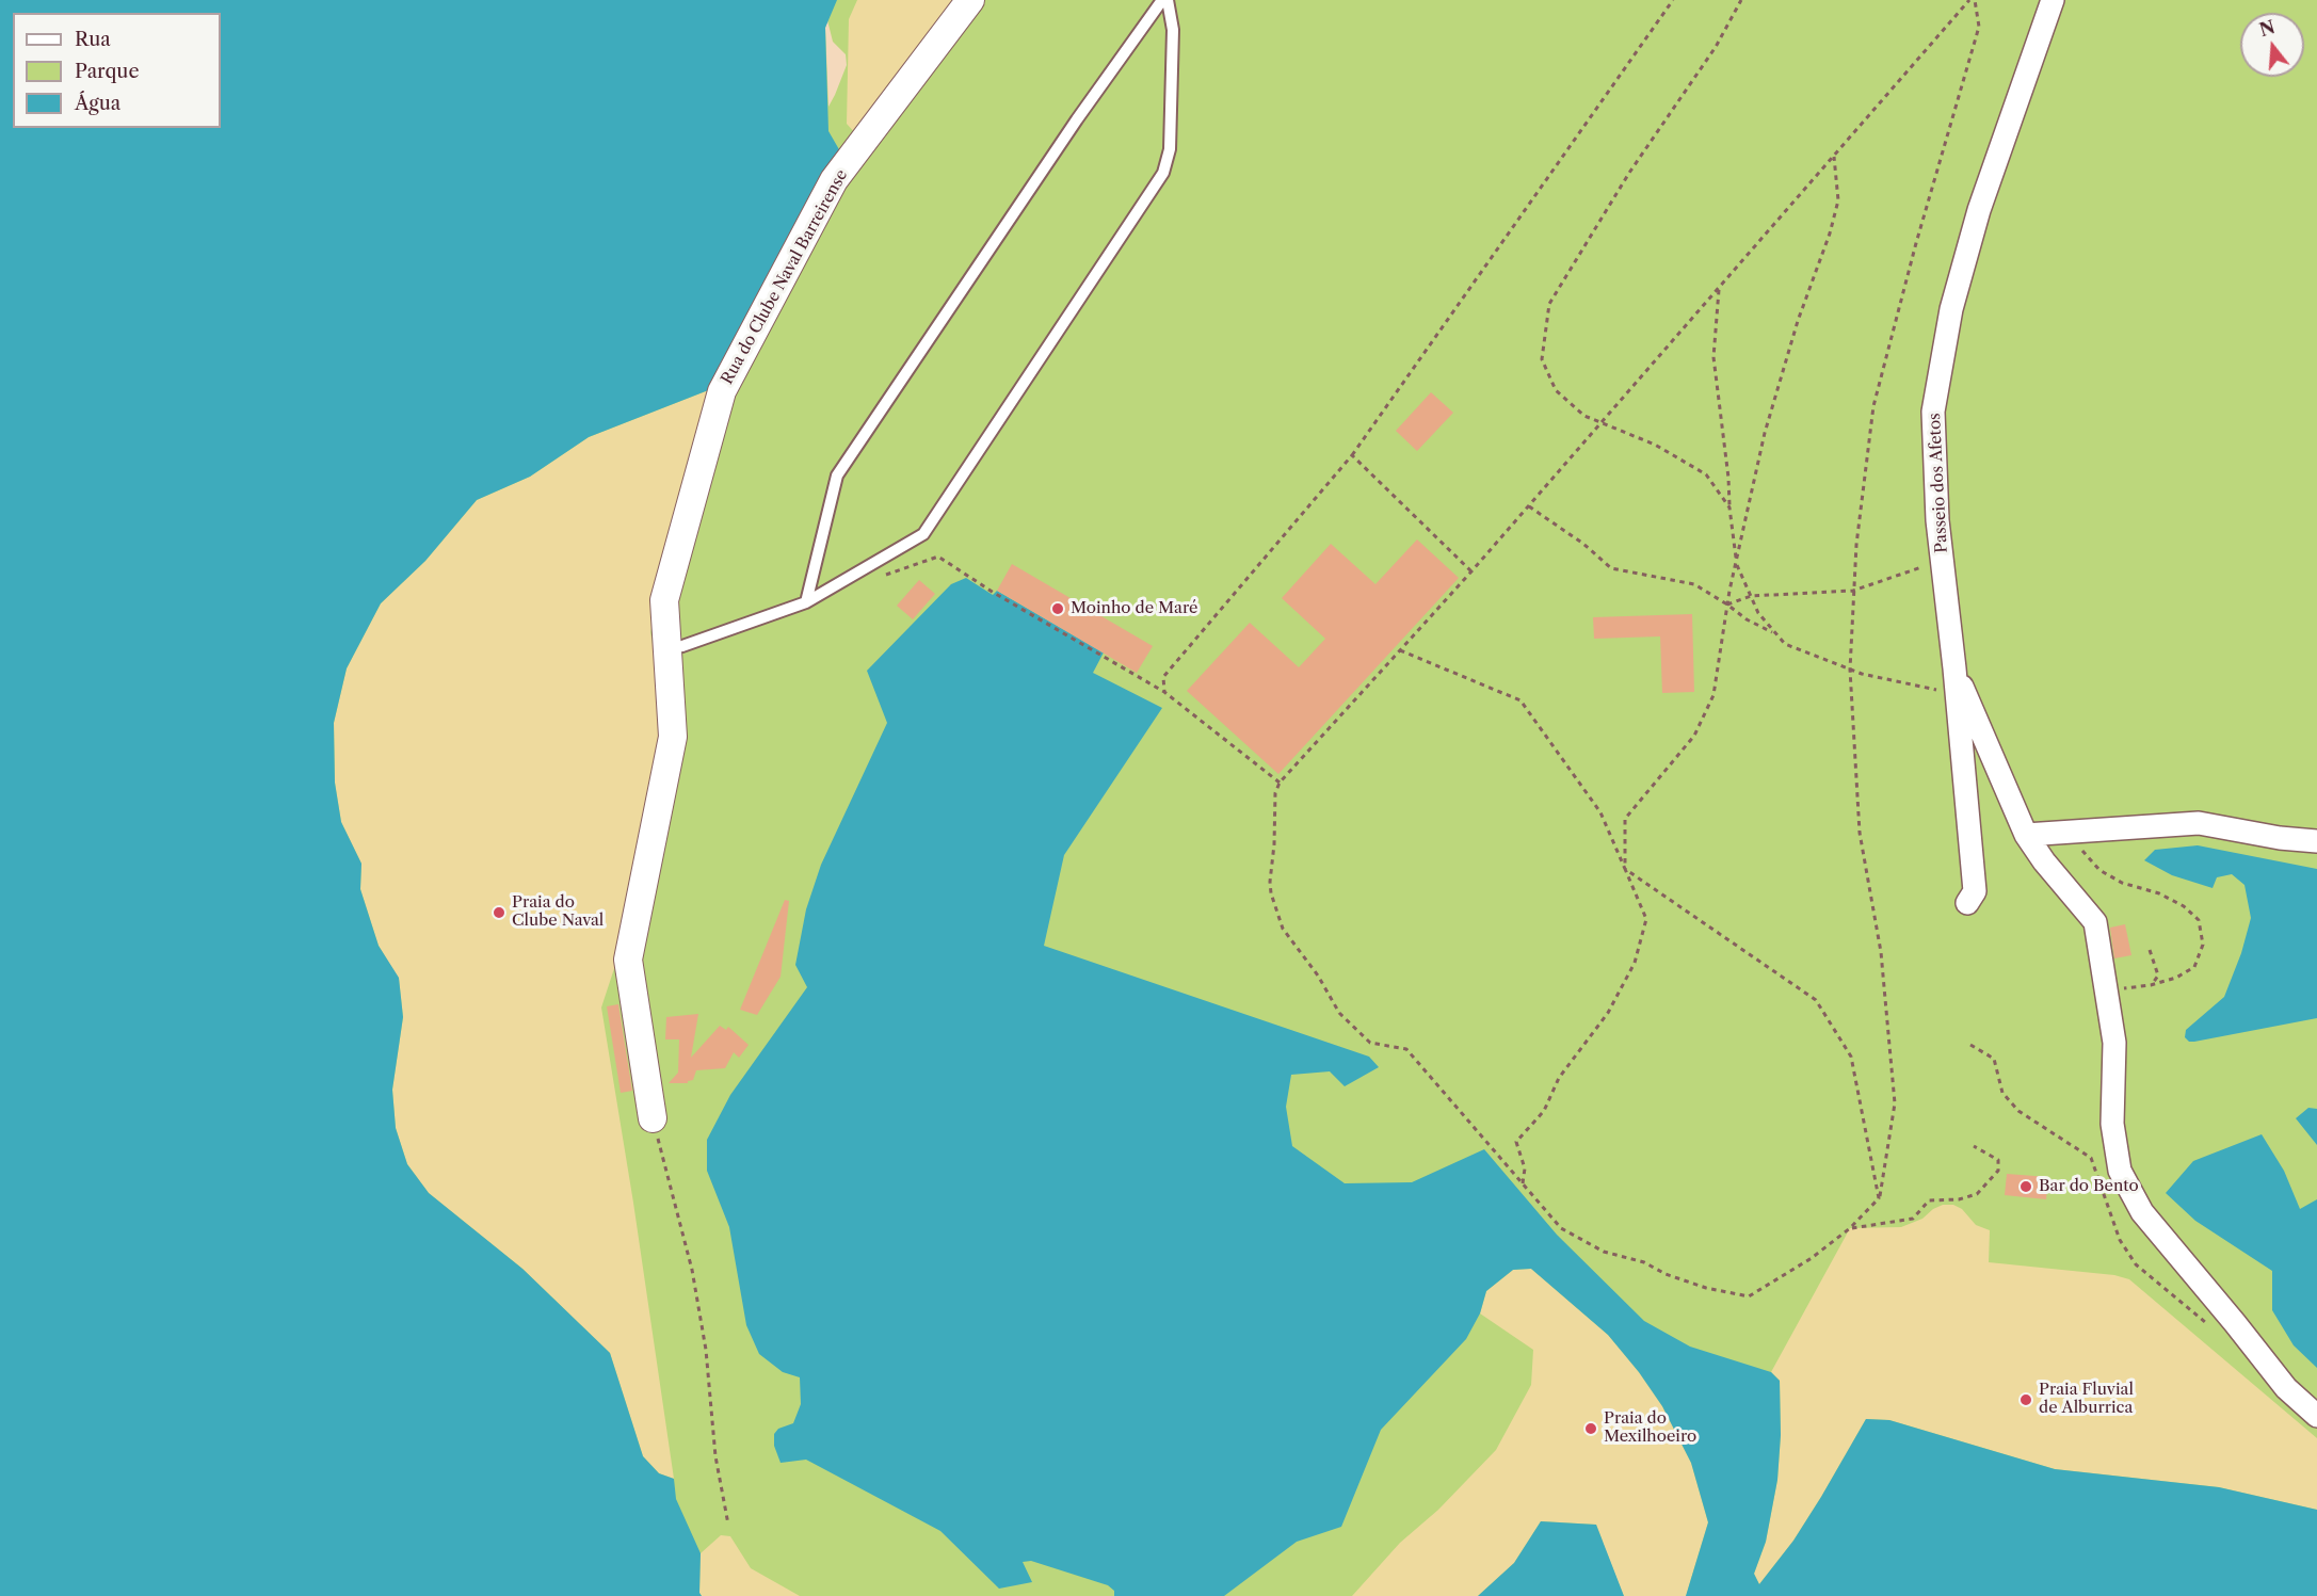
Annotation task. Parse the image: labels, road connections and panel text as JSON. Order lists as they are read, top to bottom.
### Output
{
  "streets": {
    "street": ["Rua do Clube Naval Barreirense", "Passeio dos Afetos"]
  },
  "places": [
    "Moinho de Maré",
    "Praia do Clube Naval",
    "Bar do Bento",
    "Praia Fluvial de Alburrica",
    "Praia do Mexilhoeiro"
  ],
  "legend": ["Rua", "Parque", "Água"],
  "north": "top"
}
